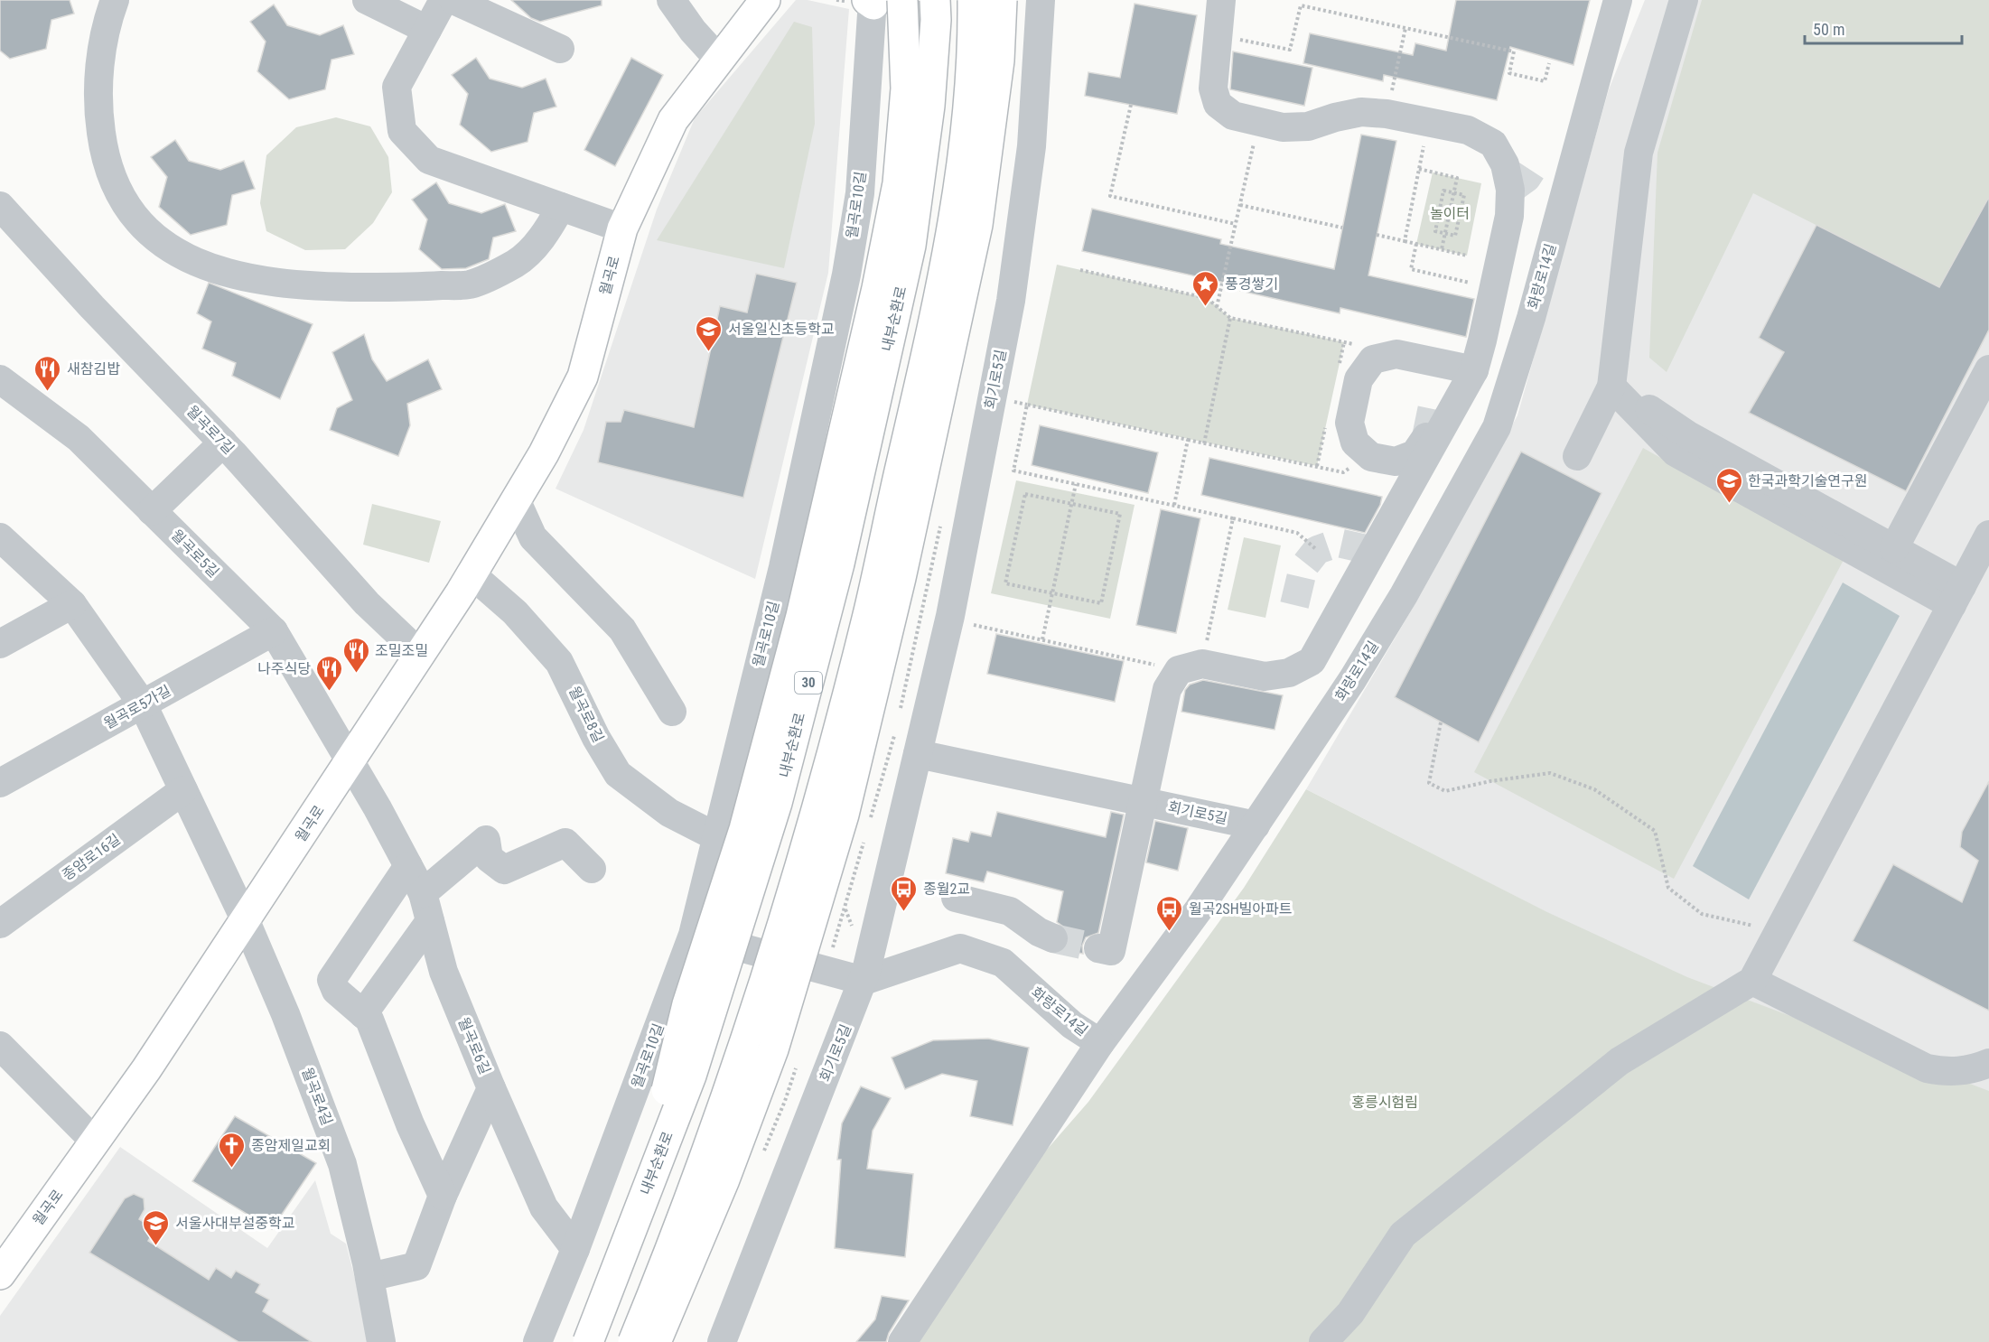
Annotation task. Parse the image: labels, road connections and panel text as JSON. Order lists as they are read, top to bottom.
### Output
{
  "streets": {
    "main road": ["월곡로", "내부순환로", "30"],
    "street": [
      "월곡로10길",
      "화랑로14길",
      "회기로5길",
      "월곡로7길",
      "월곡로5길",
      "월곡로5가길",
      "월곡로8길",
      "종암로16길",
      "월곡로6길",
      "월곡로4길"
    ]
  },
  "crossings": [
    ["월곡로10길", "월곡로8길"],
    ["월곡로", "월곡로7길"],
    ["월곡로", "월곡로5길"],
    ["월곡로", "월곡로8길"],
    ["월곡로", "월곡로6길"],
    ["월곡로", "월곡로4길"],
    ["화랑로14길", "회기로5길"],
    ["월곡로5길", "월곡로5가길"],
    ["월곡로5길", "월곡로6길"],
    ["월곡로6길", "월곡로4길"]
  ],
  "parks": ["놀이터", "홍릉시험림"],
  "places": {
    "place": ["풍경쌓기"],
    "school or university": ["서울일신초등학교", "한국과학기술연구원", "서울사대부설중학교"],
    "restaurant": ["새참김밥", "조밀조밀", "나주식당"],
    "bus stop": ["종월2교", "월곡2SH빌아파트"],
    "church": ["종암제일교회"]
  },
  "scale_bar": "50 m"
}
